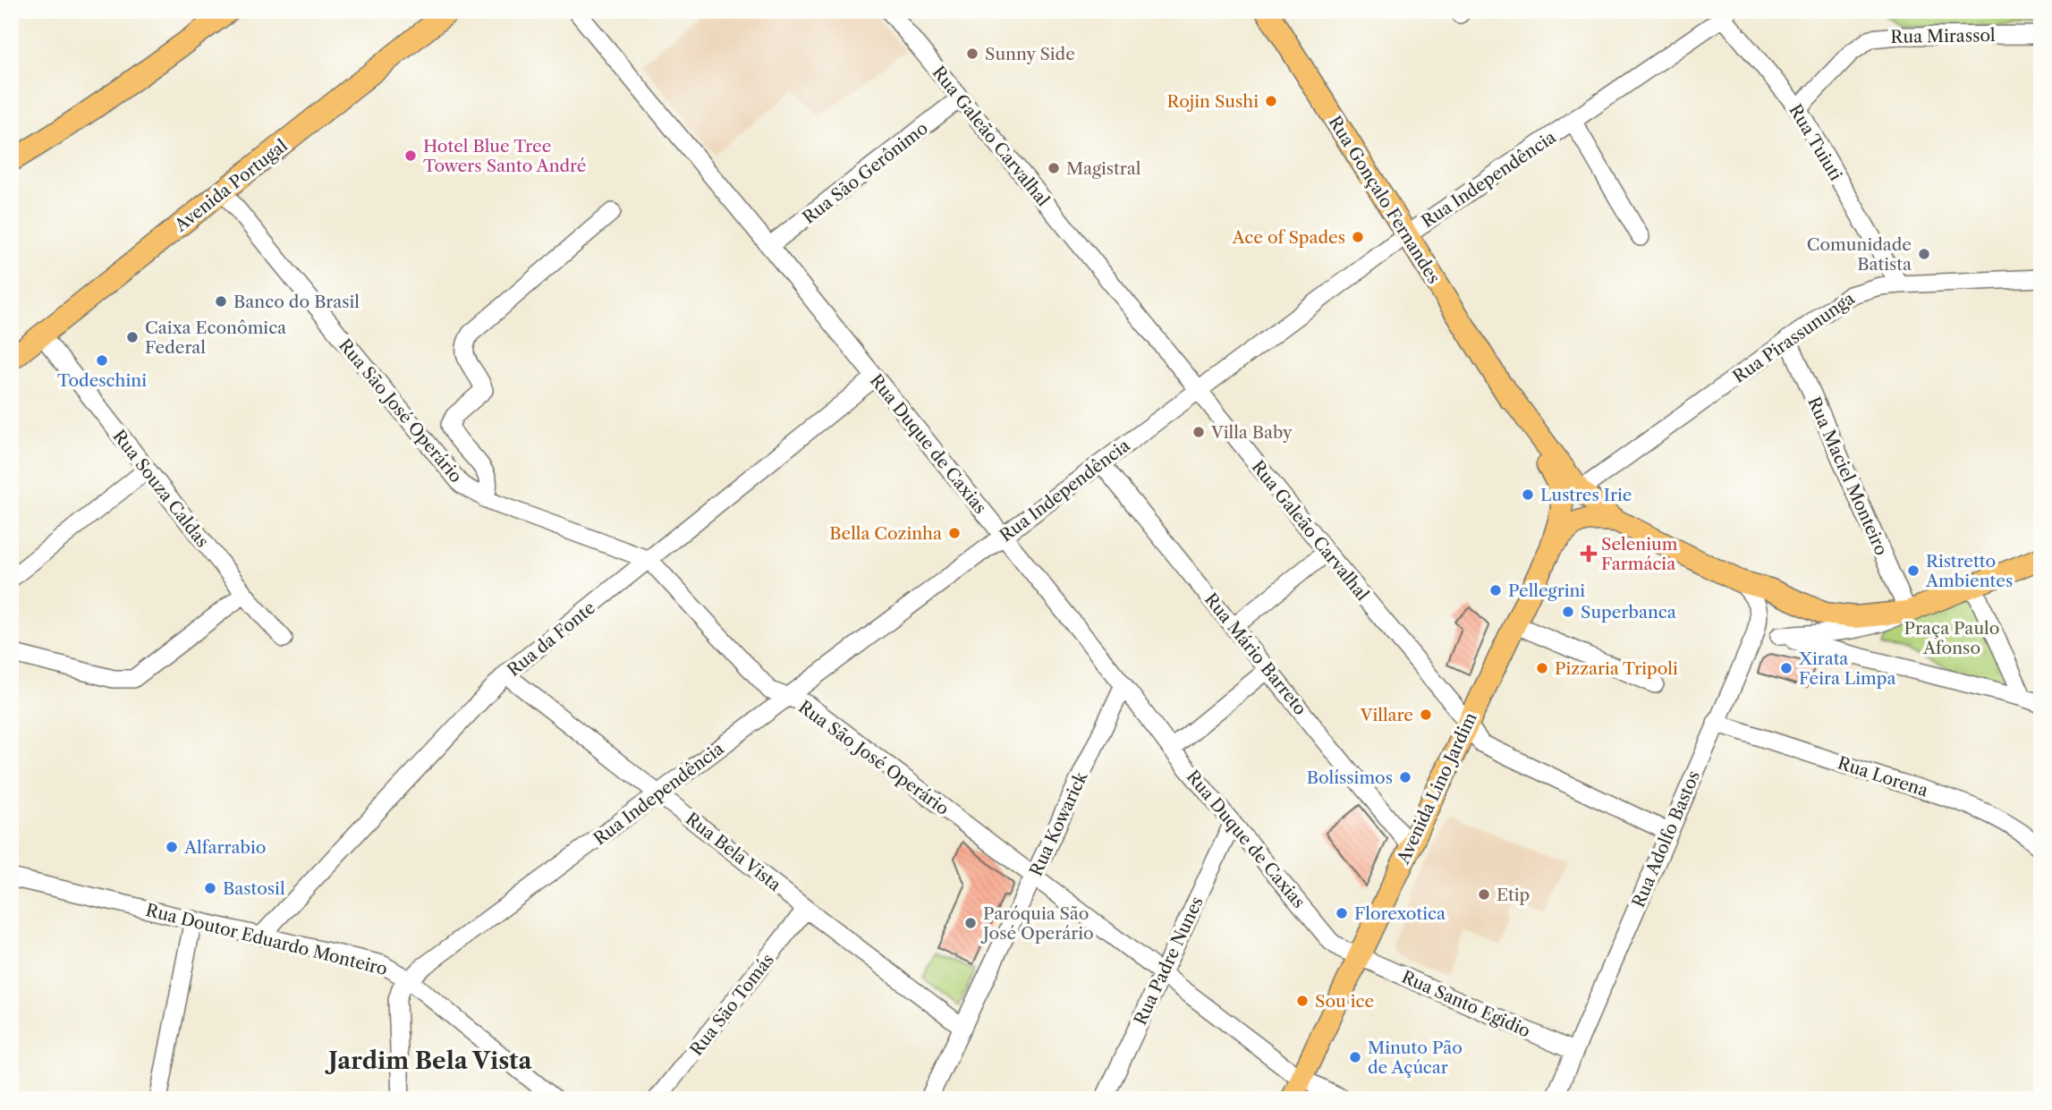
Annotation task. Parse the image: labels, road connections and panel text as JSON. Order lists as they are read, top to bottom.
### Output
{
  "streets": {
    "main road": ["Avenida Portugal", "Rua Gonçalo Fernandes", "Avenida Lino Jardim"],
    "street": [
      "Rua Mirassol",
      "Rua Galeão Carvalhal",
      "Rua Tuiuti",
      "Rua São Gerônimo",
      "Rua Independência",
      "Rua Pirassununga",
      "Rua São José Operário",
      "Rua Duque de Caxias",
      "Rua Maciel Monteiro",
      "Rua Souza Caldas",
      "Rua da Fonte",
      "Rua Mário Barreto",
      "Rua Lorena",
      "Rua Kowarick",
      "Rua Adolfo Bastos",
      "Rua Bela Vista",
      "Rua Doutor Eduardo Monteiro",
      "Rua Padre Nunes",
      "Rua Santo Egidio",
      "Rua São Tomás"
    ]
  },
  "crossings": [
    ["Rua Mirassol", "Rua Tuiuti"],
    ["Rua Galeão Carvalhal", "Rua São Gerônimo"],
    ["Rua Galeão Carvalhal", "Rua Independência"],
    ["Rua Galeão Carvalhal", "Avenida Lino Jardim"],
    ["Rua Galeão Carvalhal", "Rua Adolfo Bastos"],
    ["Rua Tuiuti", "Rua Independência"],
    ["Rua Tuiuti", "Rua Pirassununga"],
    ["Rua São Gerônimo", "Rua Duque de Caxias"],
    ["Rua Independência", "Rua Gonçalo Fernandes"],
    ["Rua Independência", "Rua São José Operário"],
    ["Rua Independência", "Rua Duque de Caxias"],
    ["Rua Independência", "Rua Mário Barreto"],
    ["Rua Independência", "Rua Bela Vista"],
    ["Rua Independência", "Rua Doutor Eduardo Monteiro"],
    ["Avenida Portugal", "Rua São José Operário"],
    ["Avenida Portugal", "Rua Souza Caldas"],
    ["Rua Gonçalo Fernandes", "Rua Pirassununga"],
    ["Rua Gonçalo Fernandes", "Rua Maciel Monteiro"],
    ["Rua Gonçalo Fernandes", "Avenida Lino Jardim"],
    ["Rua Gonçalo Fernandes", "Rua Adolfo Bastos"],
    ["Rua Pirassununga", "Rua Maciel Monteiro"],
    ["Rua São José Operário", "Rua da Fonte"],
    ["Rua São José Operário", "Avenida Lino Jardim"],
    ["Rua São José Operário", "Rua Kowarick"],
    ["Rua São José Operário", "Rua Padre Nunes"],
    ["Rua Duque de Caxias", "Rua da Fonte"],
    ["Rua Duque de Caxias", "Avenida Lino Jardim"],
    ["Rua Duque de Caxias", "Rua Kowarick"],
    ["Rua Duque de Caxias", "Rua Padre Nunes"],
    ["Rua Duque de Caxias", "Rua Santo Egidio"],
    ["Rua da Fonte", "Rua Bela Vista"],
    ["Rua da Fonte", "Rua Doutor Eduardo Monteiro"],
    ["Rua Mário Barreto", "Avenida Lino Jardim"],
    ["Rua Lorena", "Rua Adolfo Bastos"],
    ["Avenida Lino Jardim", "Rua Santo Egidio"],
    ["Rua Kowarick", "Rua Bela Vista"],
    ["Rua Adolfo Bastos", "Rua Santo Egidio"],
    ["Rua Bela Vista", "Rua São Tomás"]
  ],
  "districts": ["Jardim Bela Vista"],
  "parks": ["Praça Paulo Afonso"],
  "places": {
    "other": [
      "Sunny Side",
      "Rojin Sushi",
      "Hotel Blue Tree Towers Santo André",
      "Magistral",
      "Ace of Spades",
      "Comunidade Batista",
      "Banco do Brasil",
      "Caixa Econômica Federal",
      "Todeschini",
      "Villa Baby",
      "Lustres Irie",
      "Bella Cozinha",
      "Ristretto Ambientes",
      "Pellegrini",
      "Superbanca",
      "Pizzaria Tripoli",
      "Xirata Feira Limpa",
      "Villare",
      "Bolíssimos",
      "Alfarrabio",
      "Bastosil",
      "Etip",
      "Florexotica",
      "Paróquia São José Operário",
      "Sou ice",
      "Minuto Pão de Açúcar"
    ],
    "health": ["Selenium Farmácia"]
  }
}
